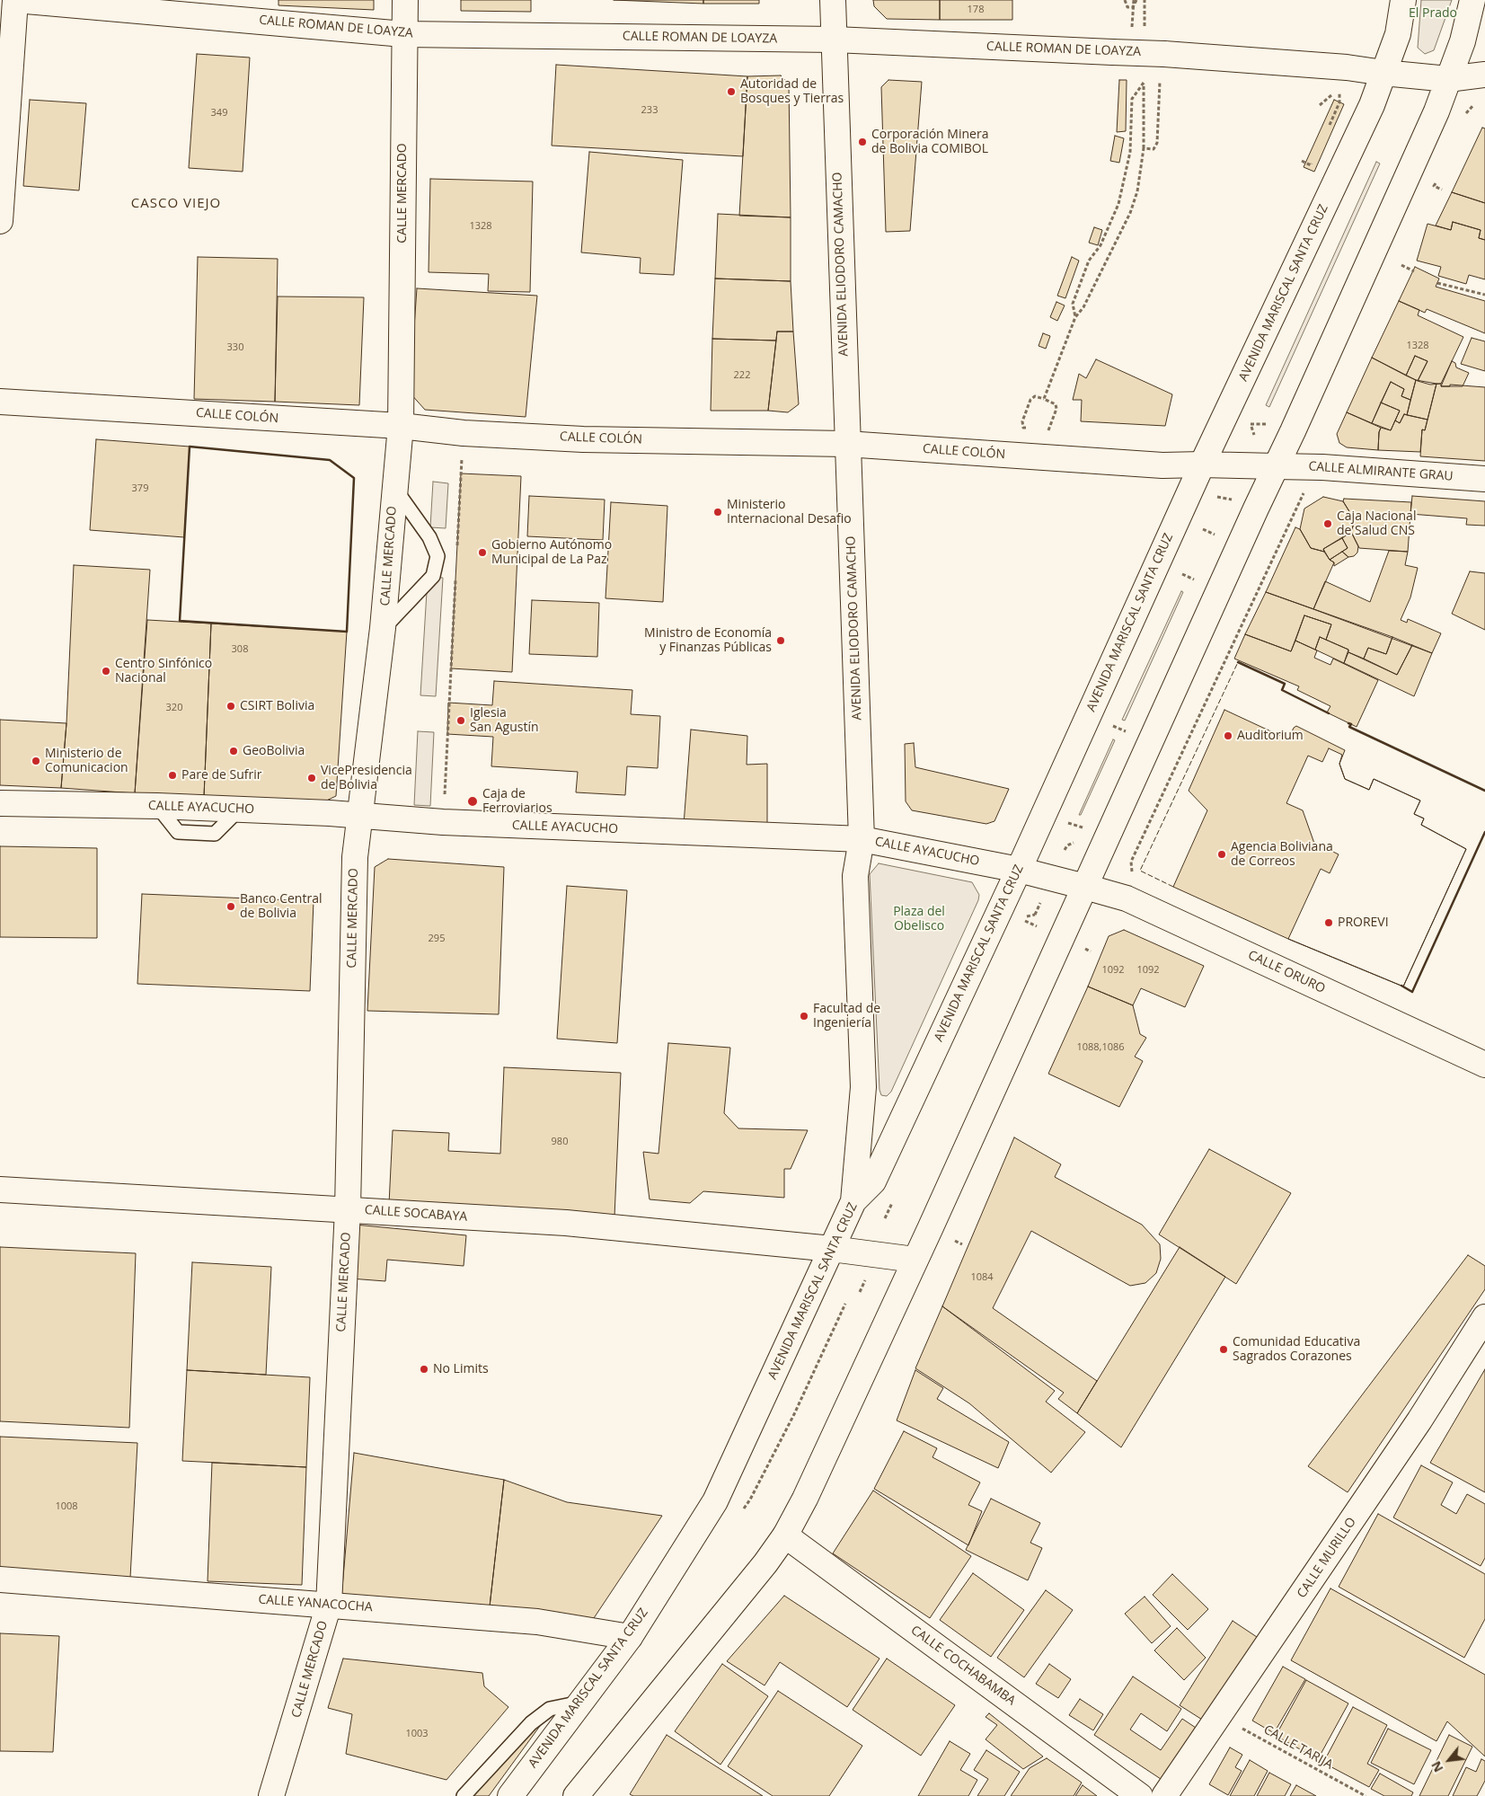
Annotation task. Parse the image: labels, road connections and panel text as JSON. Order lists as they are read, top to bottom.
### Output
{
  "streets": {
    "main road": [
      "CALLE ROMAN DE LOAYZA",
      "CALLE MERCADO",
      "AVENIDA ELIODORO CAMACHO",
      "AVENIDA MARISCAL SANTA CRUZ",
      "CALLE COLÓN",
      "CALLE ALMIRANTE GRAU",
      "CALLE AYACUCHO",
      "CALLE ORURO",
      "CALLE SOCABAYA",
      "CALLE MURILLO",
      "CALLE YANACOCHA",
      "CALLE COCHABAMBA"
    ],
    "path": ["CALLE TARIJA"]
  },
  "crossings": [
    ["CALLE ROMAN DE LOAYZA", "CALLE MERCADO"],
    ["CALLE ROMAN DE LOAYZA", "AVENIDA ELIODORO CAMACHO"],
    ["CALLE ROMAN DE LOAYZA", "AVENIDA MARISCAL SANTA CRUZ"],
    ["CALLE MERCADO", "CALLE COLÓN"],
    ["CALLE MERCADO", "CALLE AYACUCHO"],
    ["CALLE MERCADO", "CALLE SOCABAYA"],
    ["CALLE MERCADO", "CALLE YANACOCHA"],
    ["AVENIDA ELIODORO CAMACHO", "AVENIDA MARISCAL SANTA CRUZ"],
    ["AVENIDA ELIODORO CAMACHO", "CALLE COLÓN"],
    ["AVENIDA ELIODORO CAMACHO", "CALLE AYACUCHO"],
    ["AVENIDA MARISCAL SANTA CRUZ", "CALLE COLÓN"],
    ["AVENIDA MARISCAL SANTA CRUZ", "CALLE AYACUCHO"],
    ["AVENIDA MARISCAL SANTA CRUZ", "CALLE SOCABAYA"],
    ["AVENIDA MARISCAL SANTA CRUZ", "CALLE YANACOCHA"],
    ["CALLE COLÓN", "CALLE ALMIRANTE GRAU"],
    ["CALLE AYACUCHO", "CALLE ORURO"],
    ["CALLE MURILLO", "CALLE TARIJA"]
  ],
  "districts": ["CASCO VIEJO"],
  "parks": ["El Prado", "Plaza del Obelisco"],
  "places": [
    "Autoridad de Bosques y Tierras",
    "Corporación Minera de Bolivia COMIBOL",
    "Ministerio Internacional Desafio",
    "Caja Nacional de Salud CNS",
    "Gobierno Autónomo Municipal de La Paz",
    "Ministro de Economía y Finanzas Públicas",
    "Centro Sinfónico Nacional",
    "CSIRT Bolivia",
    "Iglesia San Agustín",
    "Auditorium",
    "GeoBolivia",
    "Ministerio de Comunicacion",
    "Pare de Sufrir",
    "VicePresidencia de Bolivia",
    "Caja de Ferroviarios",
    "Agencia Boliviana de Correos",
    "Banco Central de Bolivia",
    "PROREVI",
    "Facultad de Ingeniería",
    "Comunidad Educativa Sagrados Corazones",
    "No Limits"
  ],
  "house_numbers": [
    "178",
    "233",
    "349",
    "1328",
    "1328",
    "330",
    "222",
    "379",
    "308",
    "320",
    "295",
    "1092",
    "1092",
    "1088,1086",
    "980",
    "1084",
    "1008",
    "1003"
  ],
  "north": "bottom left"
}
